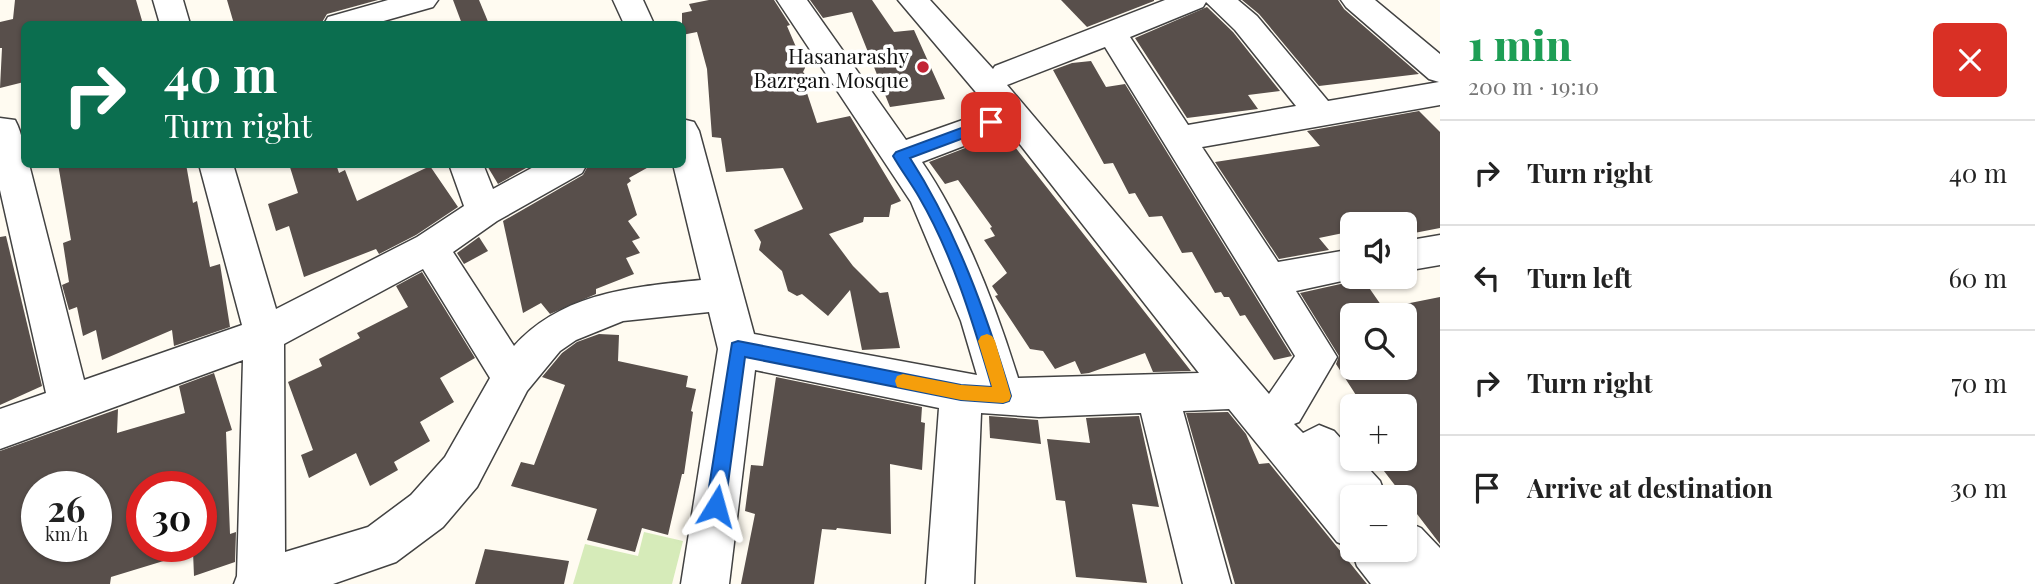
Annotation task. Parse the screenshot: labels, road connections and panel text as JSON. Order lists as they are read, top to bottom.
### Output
{
  "places": ["Hasanarashy Bazrgan Mosque"],
  "page": {
    "heading": ["1 min", "200 m · 19:10"],
    "turn": ["40 m", "Turn right"],
    "list": [
      {
        "name": "Turn right",
        "value": "40 m"
      },
      {
        "name": "Turn left",
        "value": "60 m"
      },
      {
        "name": "Turn right",
        "value": "70 m"
      },
      {
        "name": "Arrive at destination",
        "value": "30 m"
      }
    ],
    "map_buttons": ["+", "−"],
    "speed": "26 km/h",
    "limit": "30"
  }
}
